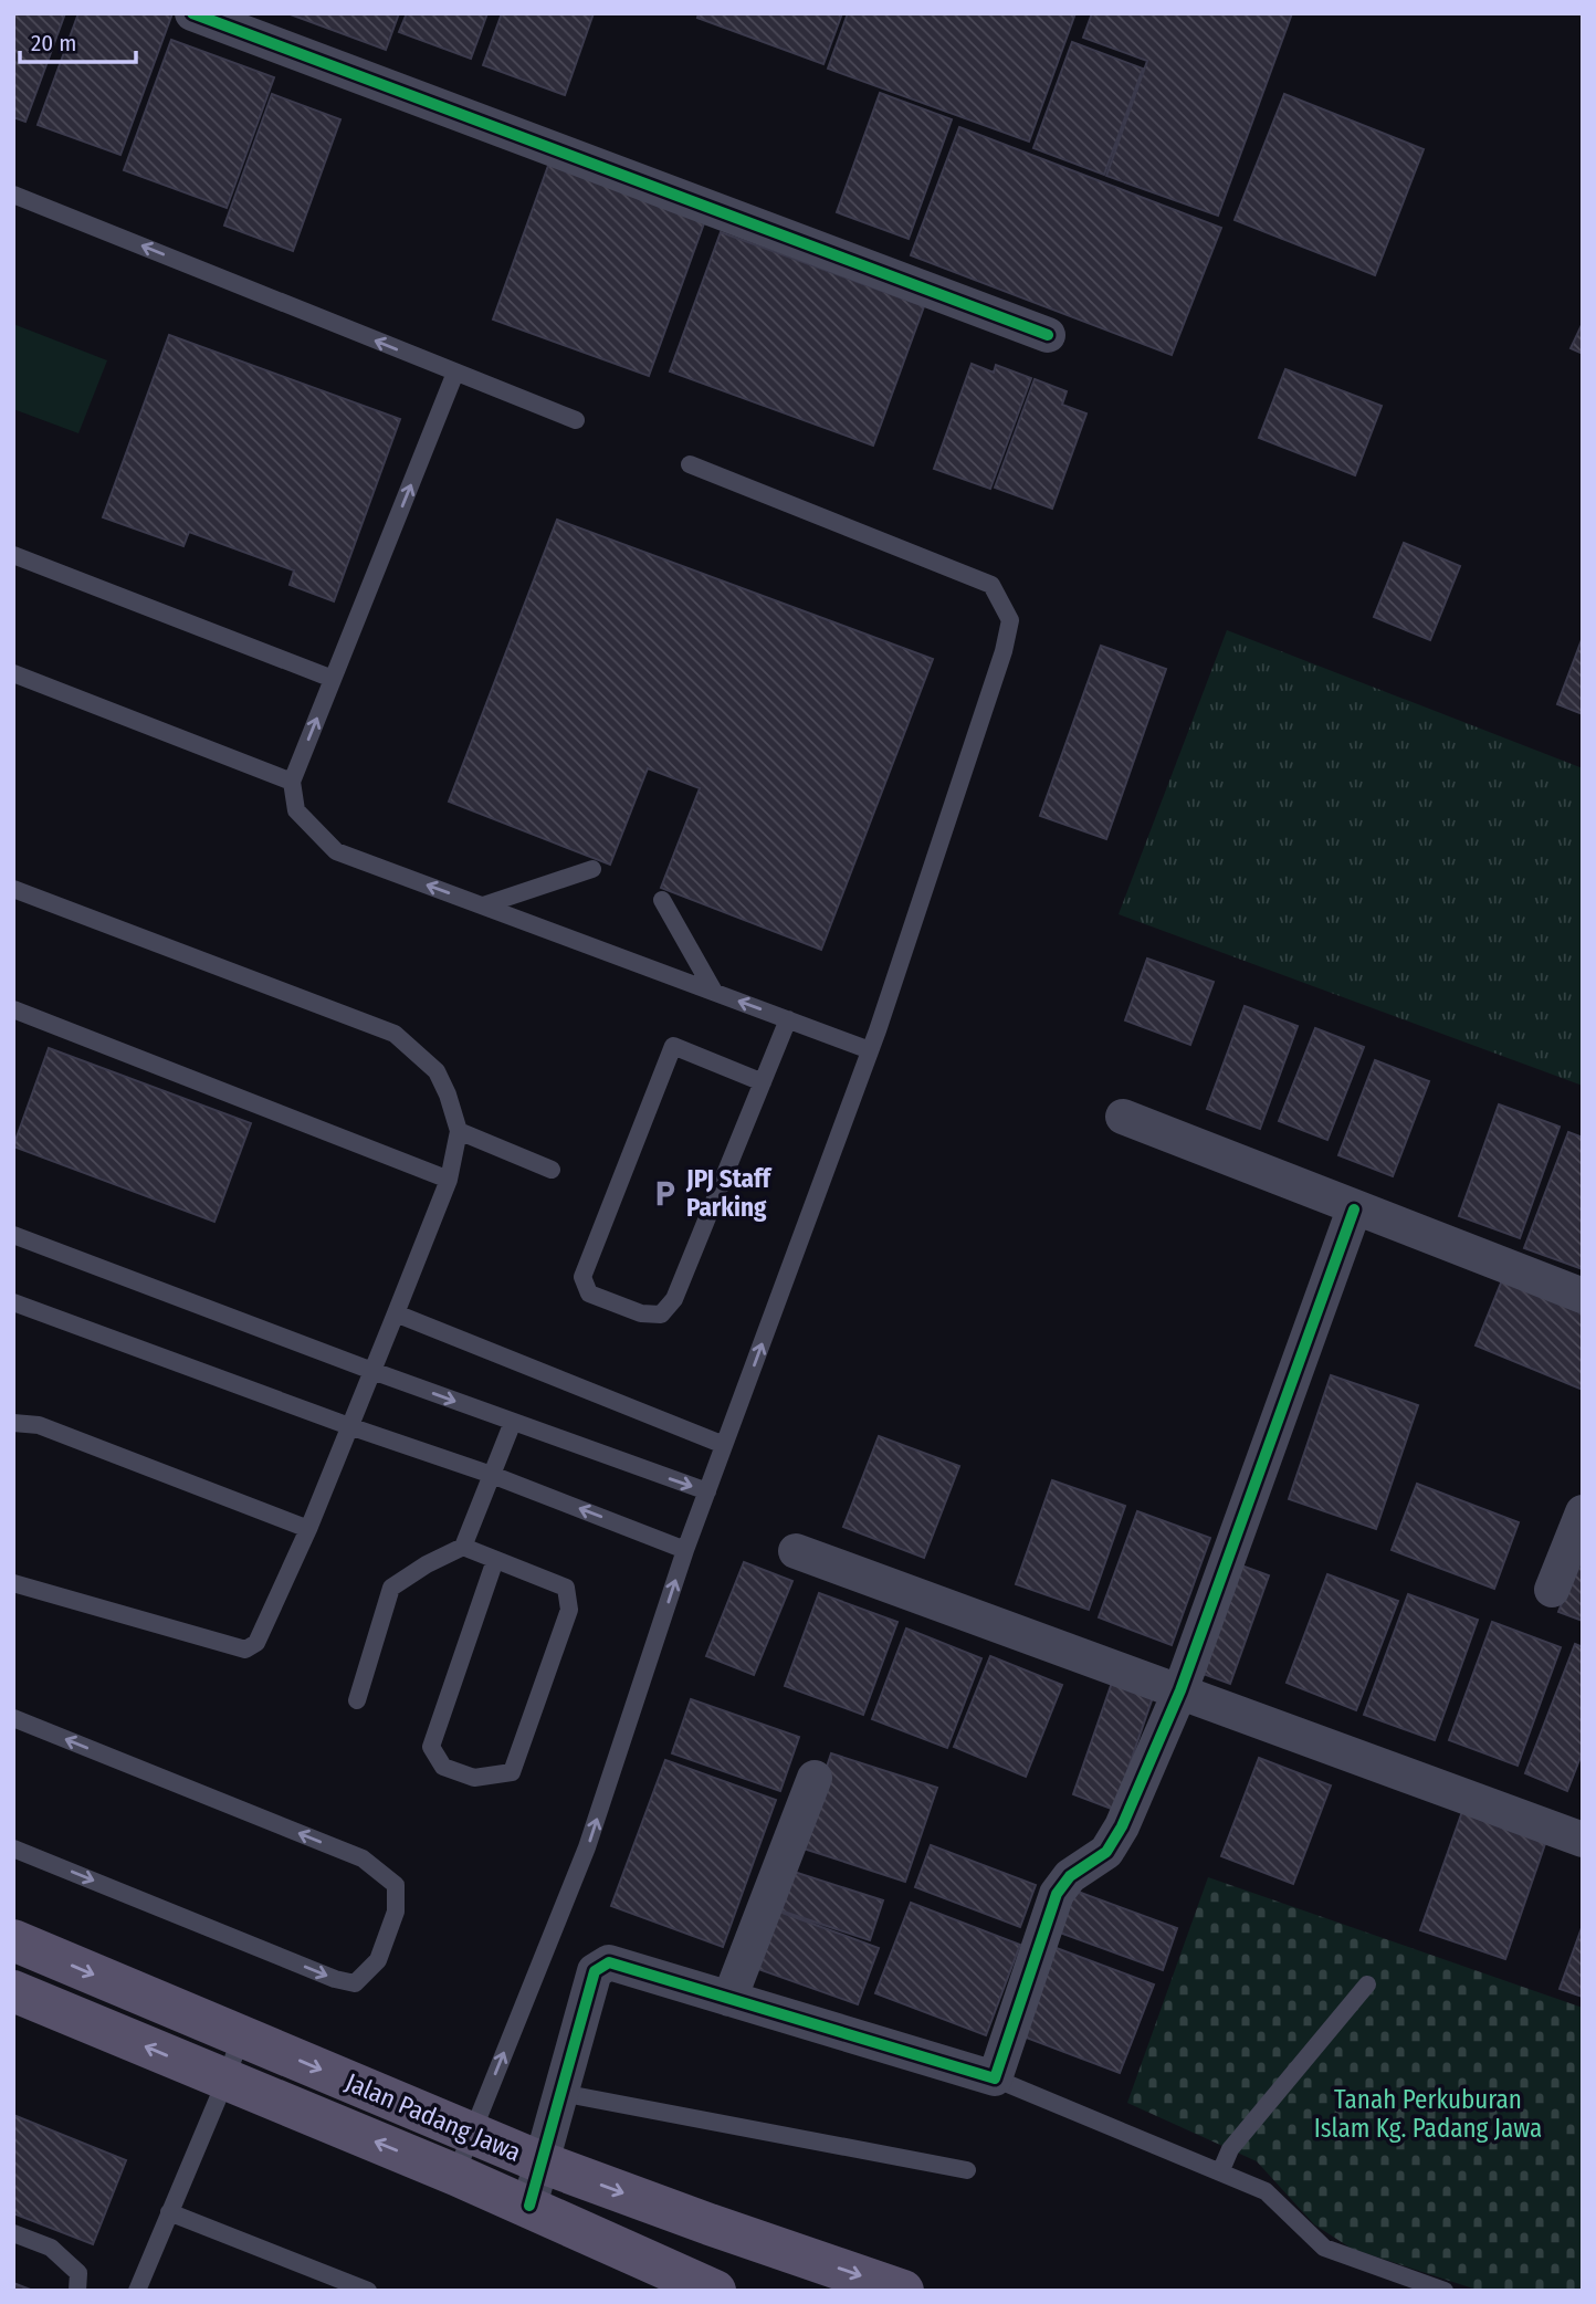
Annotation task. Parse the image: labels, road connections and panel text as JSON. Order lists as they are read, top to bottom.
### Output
{
  "streets": {
    "main road": ["Jalan Padang Jawa"]
  },
  "parks": ["Tanah Perkuburan Islam Kg. Padang Jawa"],
  "places": {
    "parking": ["JPJ Staff Parking"]
  },
  "scale_bar": "20 m"
}
